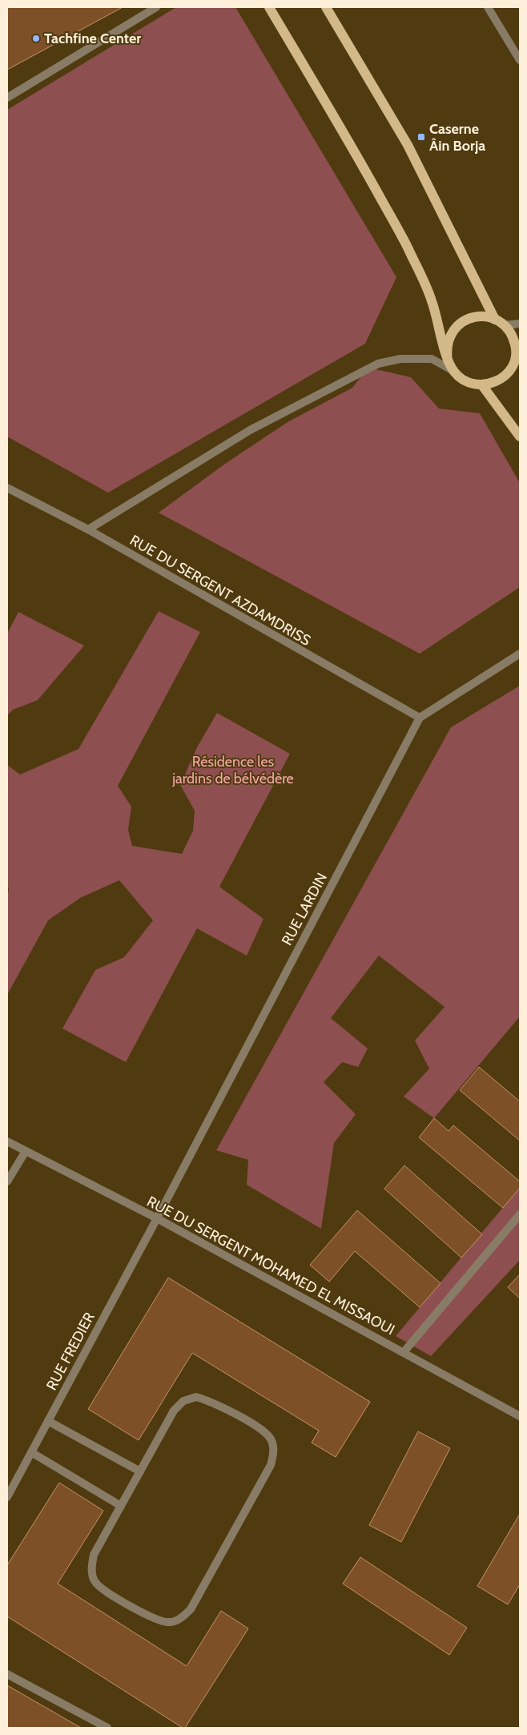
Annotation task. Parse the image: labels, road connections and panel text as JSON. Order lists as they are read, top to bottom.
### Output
{
  "streets": {
    "street": [
      "RUE DU SERGENT AZDAMDRISS",
      "RUE LARDIN",
      "RUE DU SERGENT MOHAMED EL MISSAOUI",
      "RUE FREDIER"
    ]
  },
  "crossings": [
    ["RUE DU SERGENT AZDAMDRISS", "RUE LARDIN"],
    ["RUE LARDIN", "RUE DU SERGENT MOHAMED EL MISSAOUI"],
    ["RUE LARDIN", "RUE FREDIER"],
    ["RUE DU SERGENT MOHAMED EL MISSAOUI", "RUE FREDIER"]
  ],
  "parks": ["Résidence les jardins de bélvédère"],
  "places": {
    "other": ["Tachfine Center"],
    "transit": ["Caserne Âin Borja"]
  }
}
